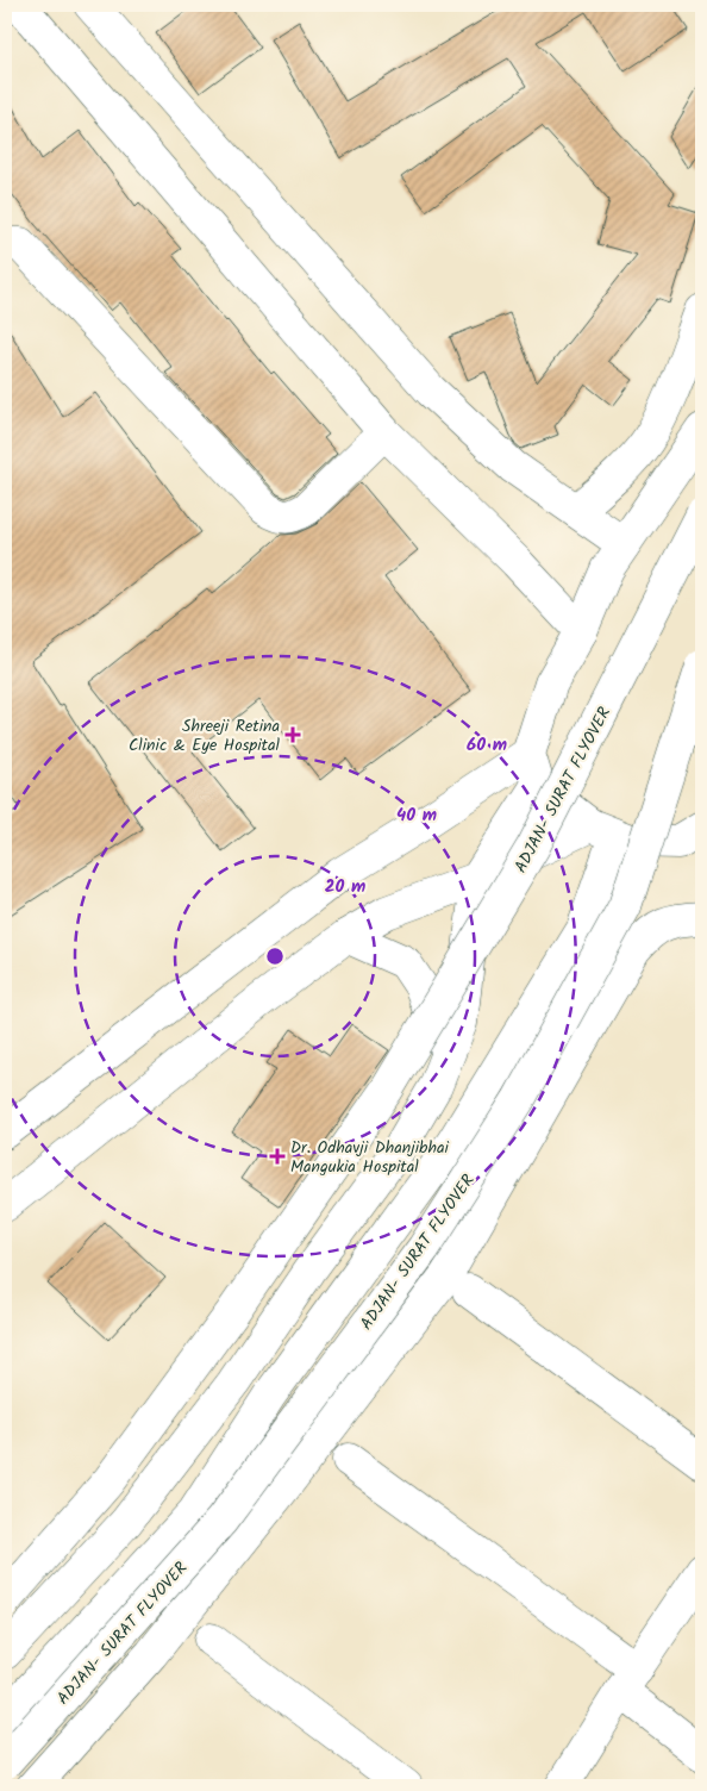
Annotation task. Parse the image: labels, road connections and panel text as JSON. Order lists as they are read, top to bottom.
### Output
{
  "streets": {
    "main road": ["ADJAN- SURAT FLYOVER"]
  },
  "places": {
    "health": ["Shreeji Retina Clinic & Eye Hospital", "Dr. Odhavji Dhanjibhai Mangukia Hospital"]
  },
  "rings": ["60 m", "40 m", "20 m"]
}
